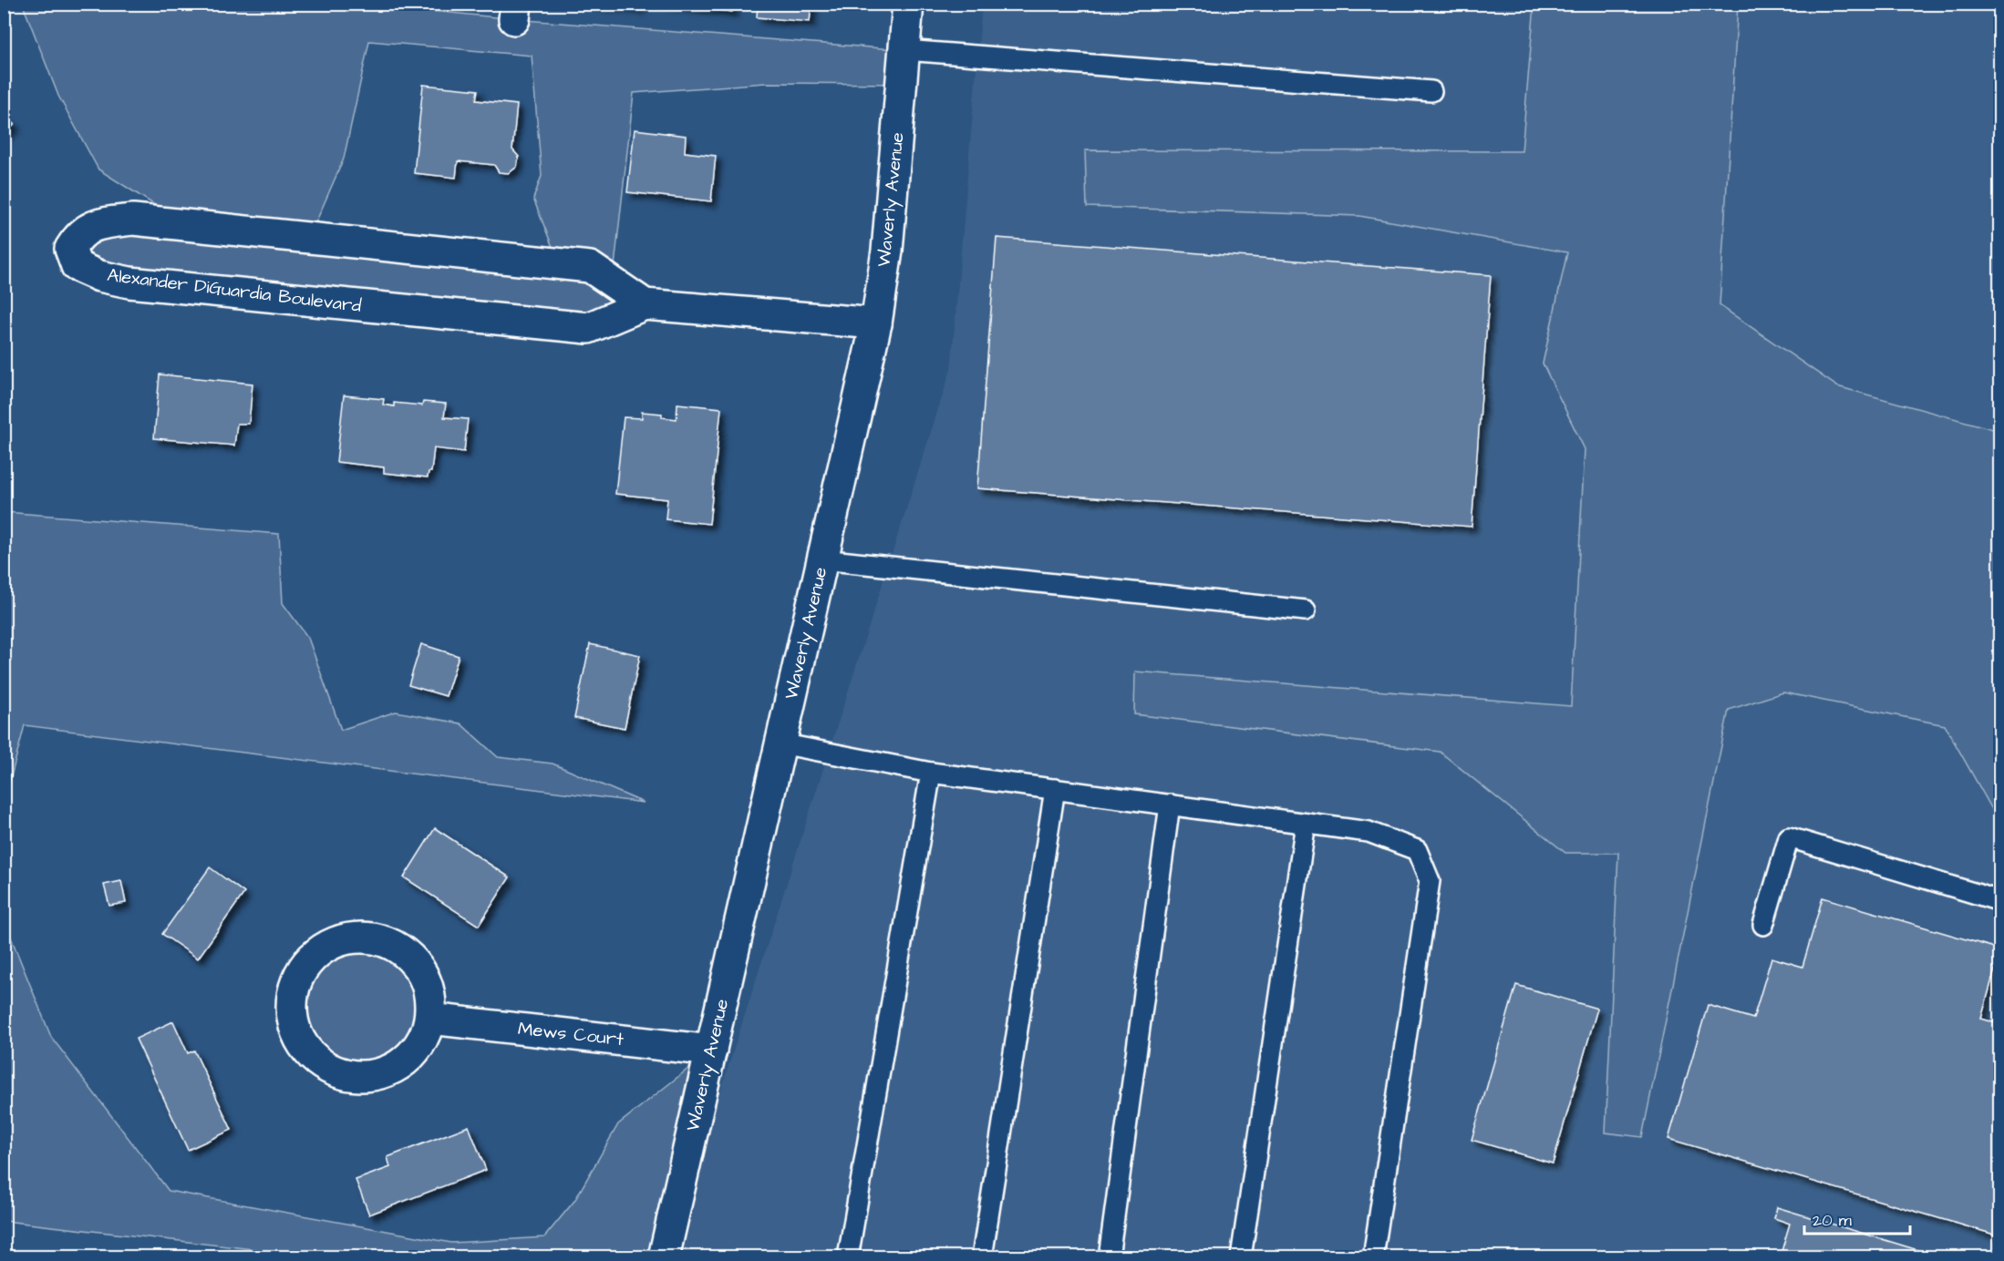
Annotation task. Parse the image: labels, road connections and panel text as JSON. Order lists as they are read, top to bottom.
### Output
{
  "streets": {
    "street": ["Waverly Avenue", "Alexander DiGuardia Boulevard", "Mews Court"]
  },
  "crossings": [
    ["Waverly Avenue", "Alexander DiGuardia Boulevard"],
    ["Waverly Avenue", "Mews Court"]
  ],
  "scale_bar": "20 m"
}
